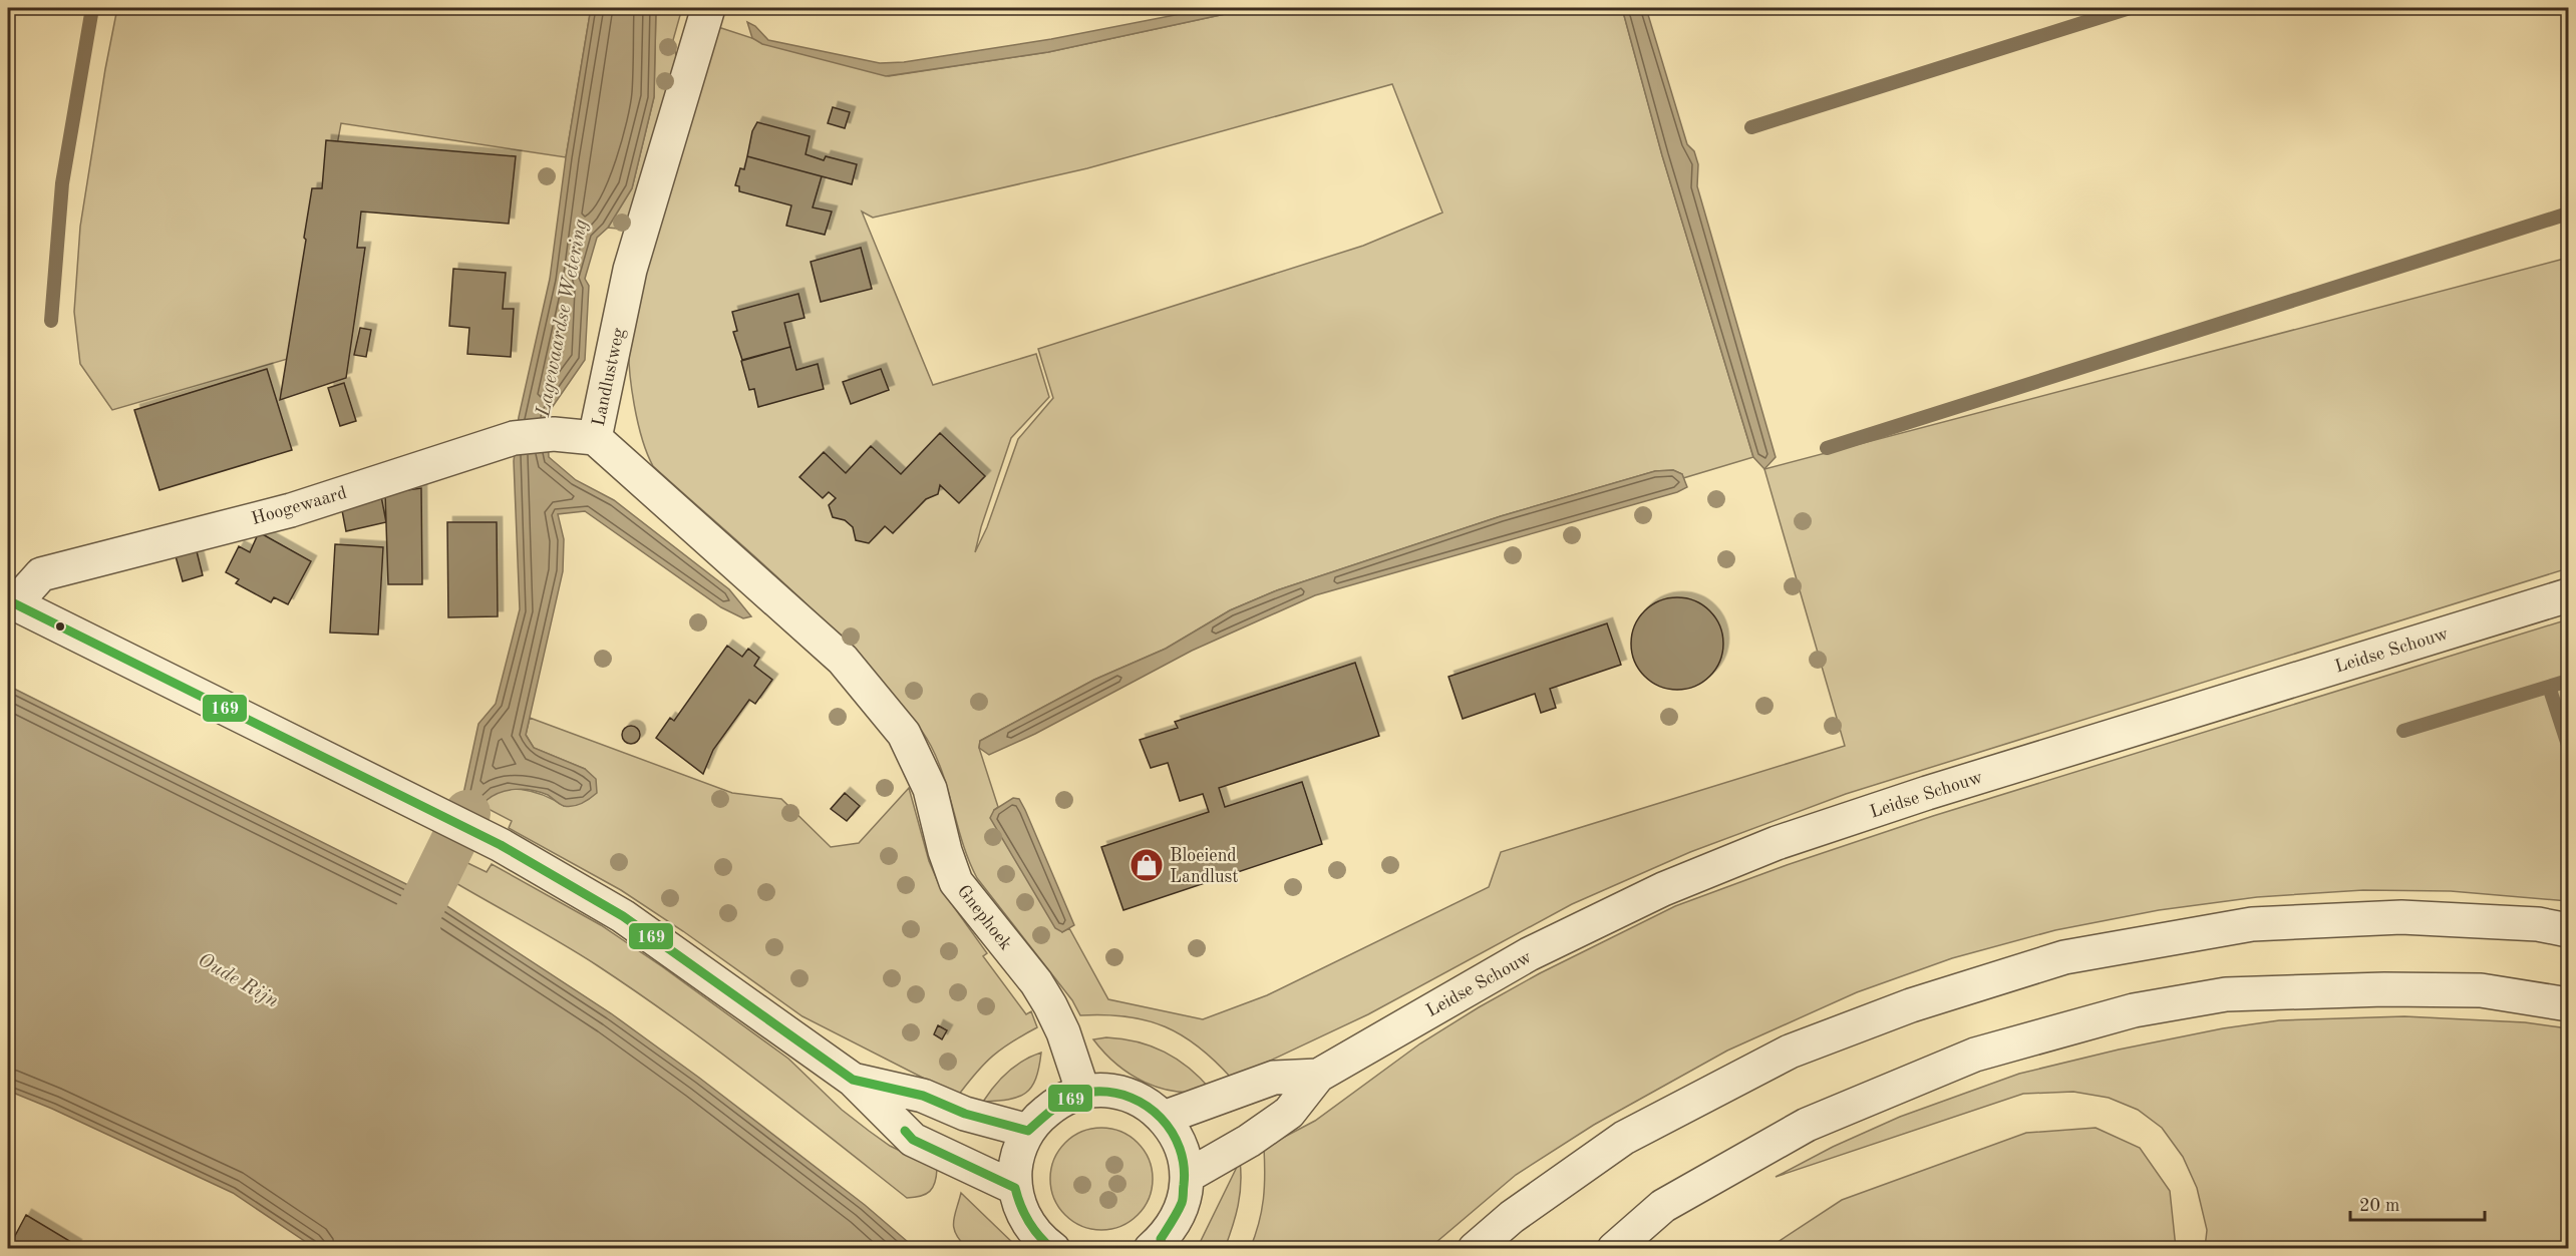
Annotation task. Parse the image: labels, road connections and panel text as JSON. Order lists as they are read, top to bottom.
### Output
{
  "streets": {
    "street": [
      "Landlustweg",
      "Hoogewaard",
      "Leidse Schouw",
      "Gnephoek"
    ]
  },
  "crossings": [
    ["Landlustweg", "Hoogewaard"],
    ["Landlustweg", "Gnephoek"]
  ],
  "water": ["Lagewaardse Wetering", "Oude Rijn"],
  "places": {
    "shop": ["Bloeiend Landlust"]
  },
  "lines": ["transit line 169"],
  "scale_bar": "20 m"
}
